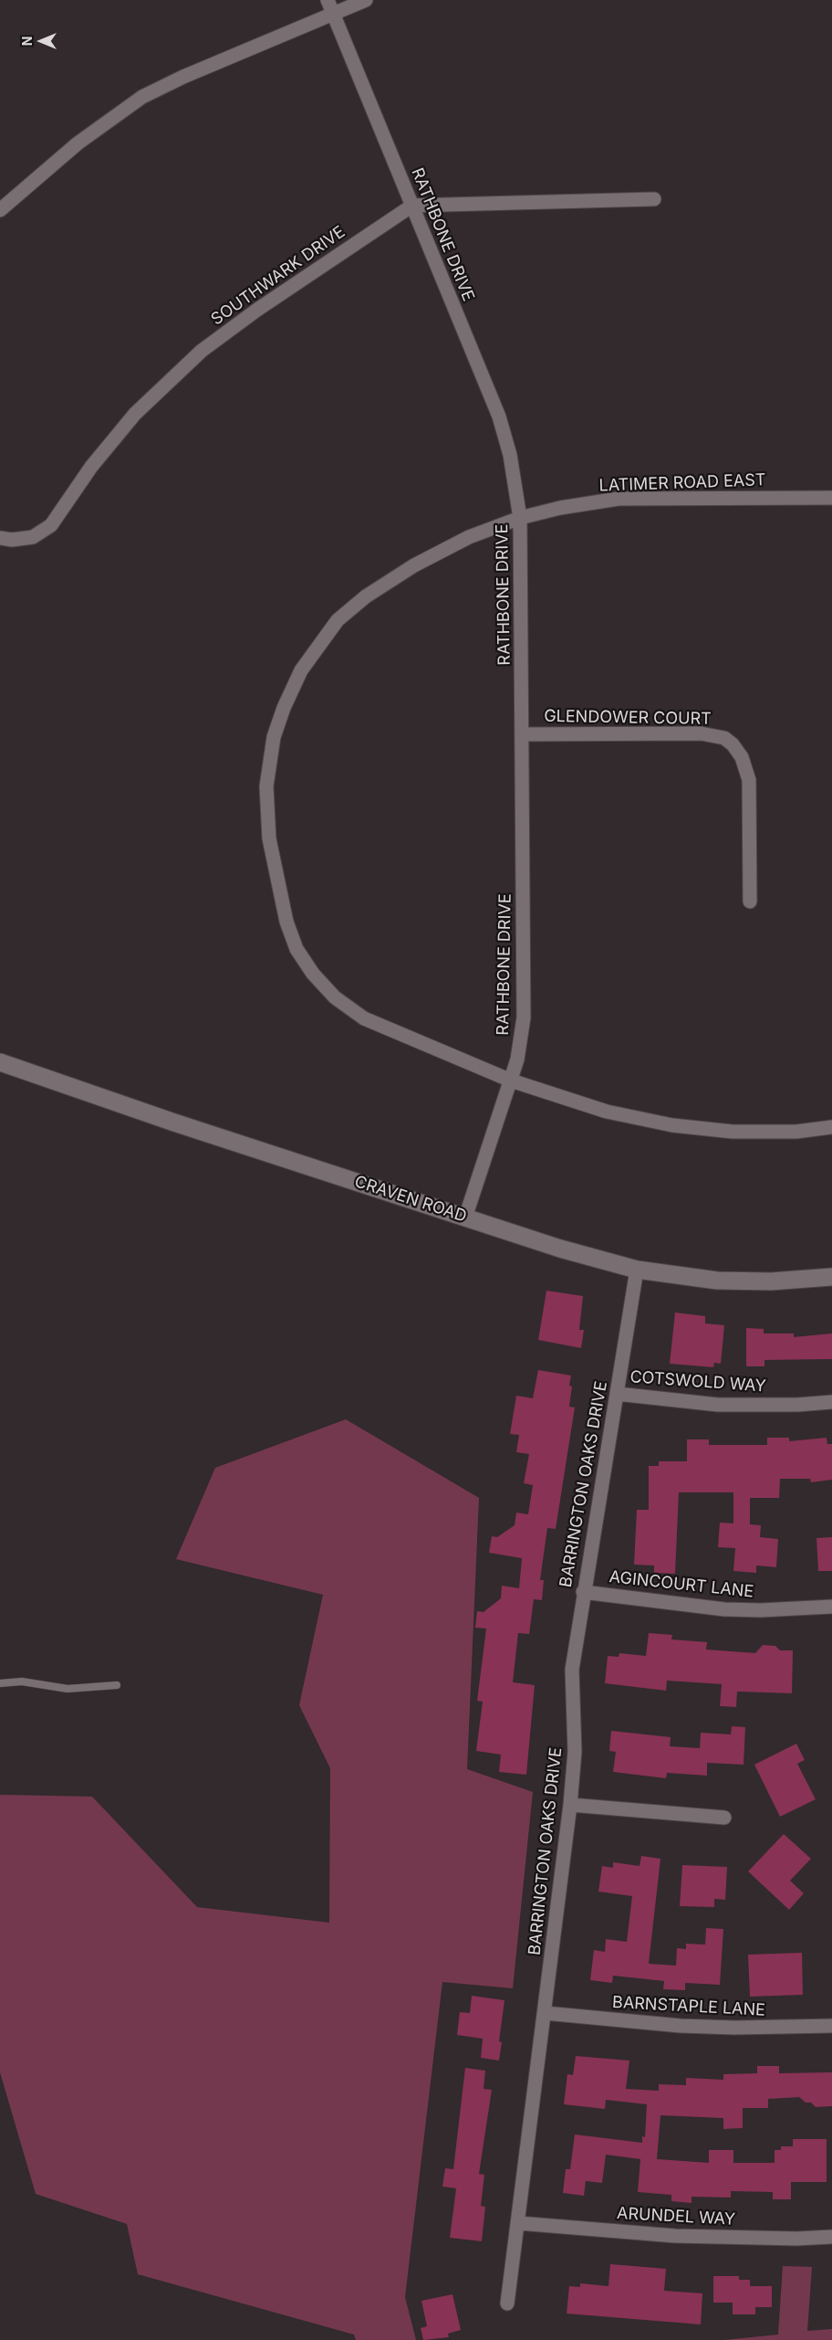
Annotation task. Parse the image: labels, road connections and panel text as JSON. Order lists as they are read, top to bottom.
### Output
{
  "streets": {
    "street": [
      "RATHBONE DRIVE",
      "SOUTHWARK DRIVE",
      "LATIMER ROAD EAST",
      "GLENDOWER COURT",
      "CRAVEN ROAD",
      "COTSWOLD WAY",
      "BARRINGTON OAKS DRIVE",
      "AGINCOURT LANE",
      "BARNSTAPLE LANE",
      "ARUNDEL WAY"
    ]
  },
  "crossings": [
    ["RATHBONE DRIVE", "SOUTHWARK DRIVE"],
    ["RATHBONE DRIVE", "LATIMER ROAD EAST"],
    ["RATHBONE DRIVE", "GLENDOWER COURT"],
    ["RATHBONE DRIVE", "CRAVEN ROAD"],
    ["CRAVEN ROAD", "BARRINGTON OAKS DRIVE"],
    ["COTSWOLD WAY", "BARRINGTON OAKS DRIVE"],
    ["BARRINGTON OAKS DRIVE", "AGINCOURT LANE"],
    ["BARRINGTON OAKS DRIVE", "BARNSTAPLE LANE"],
    ["BARRINGTON OAKS DRIVE", "ARUNDEL WAY"]
  ],
  "north": "left"
}
